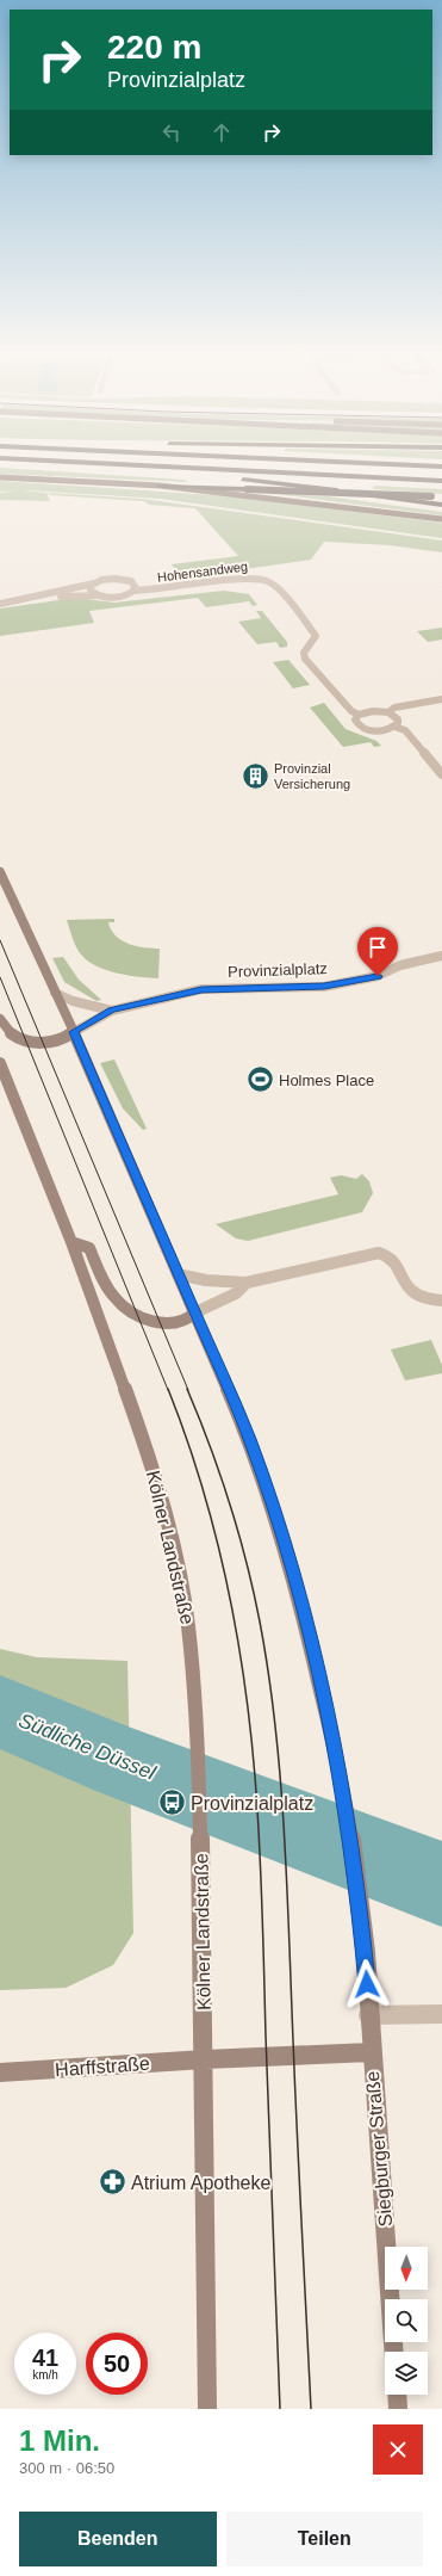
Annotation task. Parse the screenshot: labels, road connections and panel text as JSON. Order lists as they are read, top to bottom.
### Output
{
  "streets": {
    "main road": ["Kölner Landstraße", "Harffstraße", "Siegburger Straße"],
    "street": ["Hohensandweg", "Provinzialplatz"]
  },
  "crossings": [
    ["Kölner Landstraße", "Harffstraße"],
    ["Kölner Landstraße", "Siegburger Straße"],
    ["Harffstraße", "Siegburger Straße"]
  ],
  "water": ["Südliche Düssel"],
  "places": {
    "building": ["Provinzial Versicherung"],
    "sports": ["Holmes Place"],
    "bus stop": ["Provinzialplatz"],
    "pharmacy": ["Atrium Apotheke"]
  },
  "north": "bottom",
  "page": {
    "turn": ["220 m", "Provinzialplatz"],
    "speed": "41 km/h",
    "limit": "50",
    "heading": ["1 Min.", "300 m · 06:50"],
    "buttons": ["Beenden", "Teilen"]
  }
}
